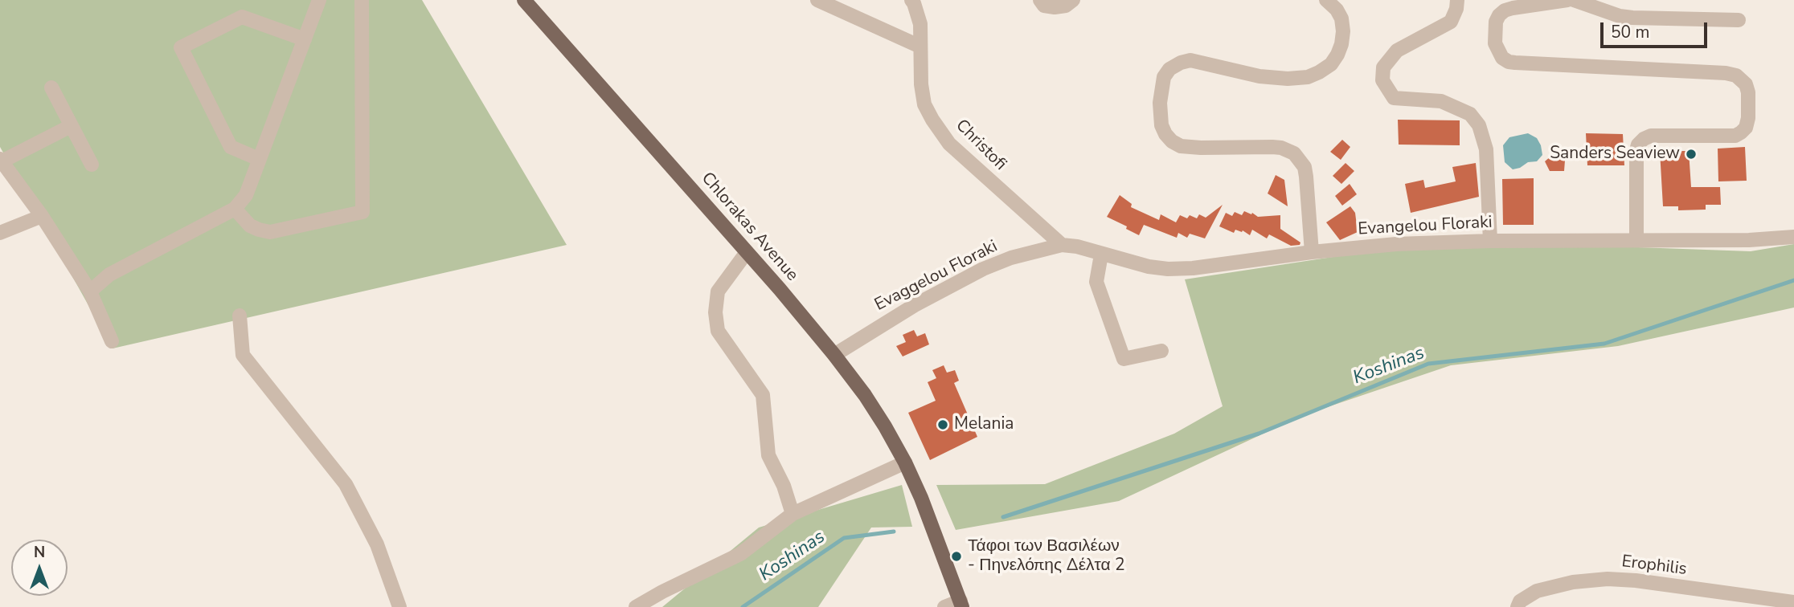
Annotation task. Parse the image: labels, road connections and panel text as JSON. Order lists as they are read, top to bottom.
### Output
{
  "streets": {
    "main road": ["Chlorakas Avenue"],
    "street": [
      "Christofi",
      "Evangelou Floraki",
      "Evaggelou Floraki",
      "Erophilis"
    ]
  },
  "crossings": [
    ["Christofi", "Evangelou Floraki"],
    ["Christofi", "Evaggelou Floraki"],
    ["Evangelou Floraki", "Evaggelou Floraki"],
    ["Chlorakas Avenue", "Evaggelou Floraki"]
  ],
  "water": ["Koshinas"],
  "places": ["Sanders Seaview", "Melania", "Τάφοι των Βασιλέων - Πηνελόπης Δέλτα 2"],
  "scale_bar": "50 m",
  "north": "top"
}
